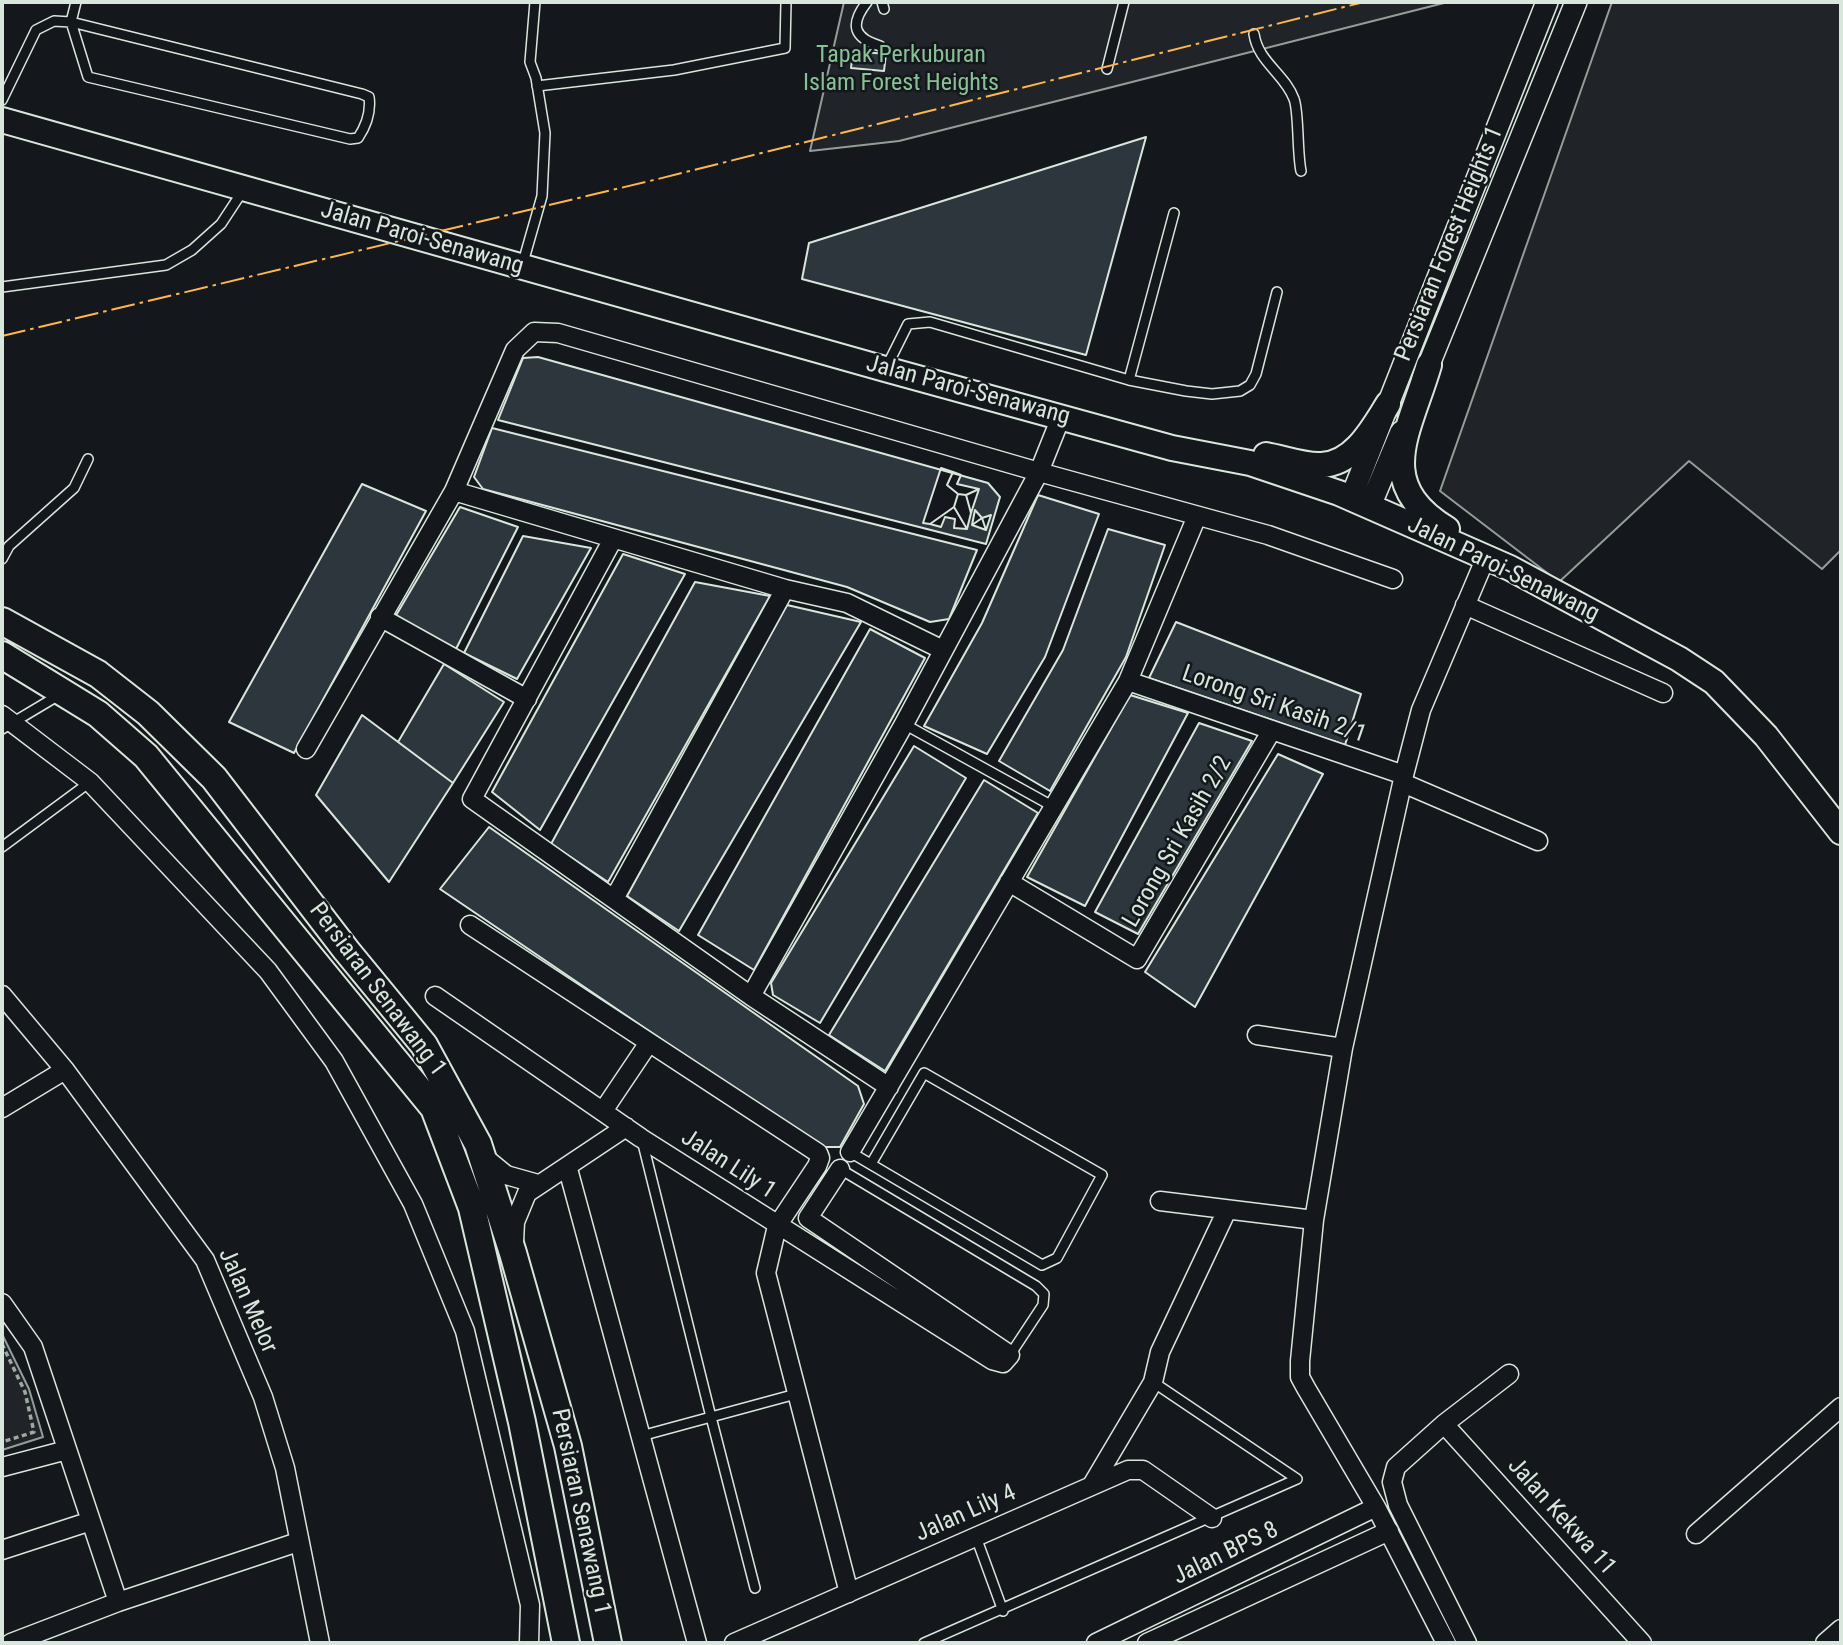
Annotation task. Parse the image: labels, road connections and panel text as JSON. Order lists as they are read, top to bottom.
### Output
{
  "streets": {
    "main road": ["Jalan Paroi-Senawang", "Persiaran Senawang 1"],
    "street": [
      "Persiaran Forest Heights 1",
      "Lorong Sri Kasih 2/1",
      "Lorong Sri Kasih 2/2",
      "Jalan Lily 1",
      "Jalan Melor",
      "Jalan Lily 4",
      "Jalan Kekwa 11",
      "Jalan BPS 8"
    ]
  },
  "crossings": [
    ["Jalan Paroi-Senawang", "Persiaran Forest Heights 1"],
    ["Lorong Sri Kasih 2/1", "Lorong Sri Kasih 2/2"]
  ],
  "parks": ["Tapak Perkuburan Islam Forest Heights"]
}
